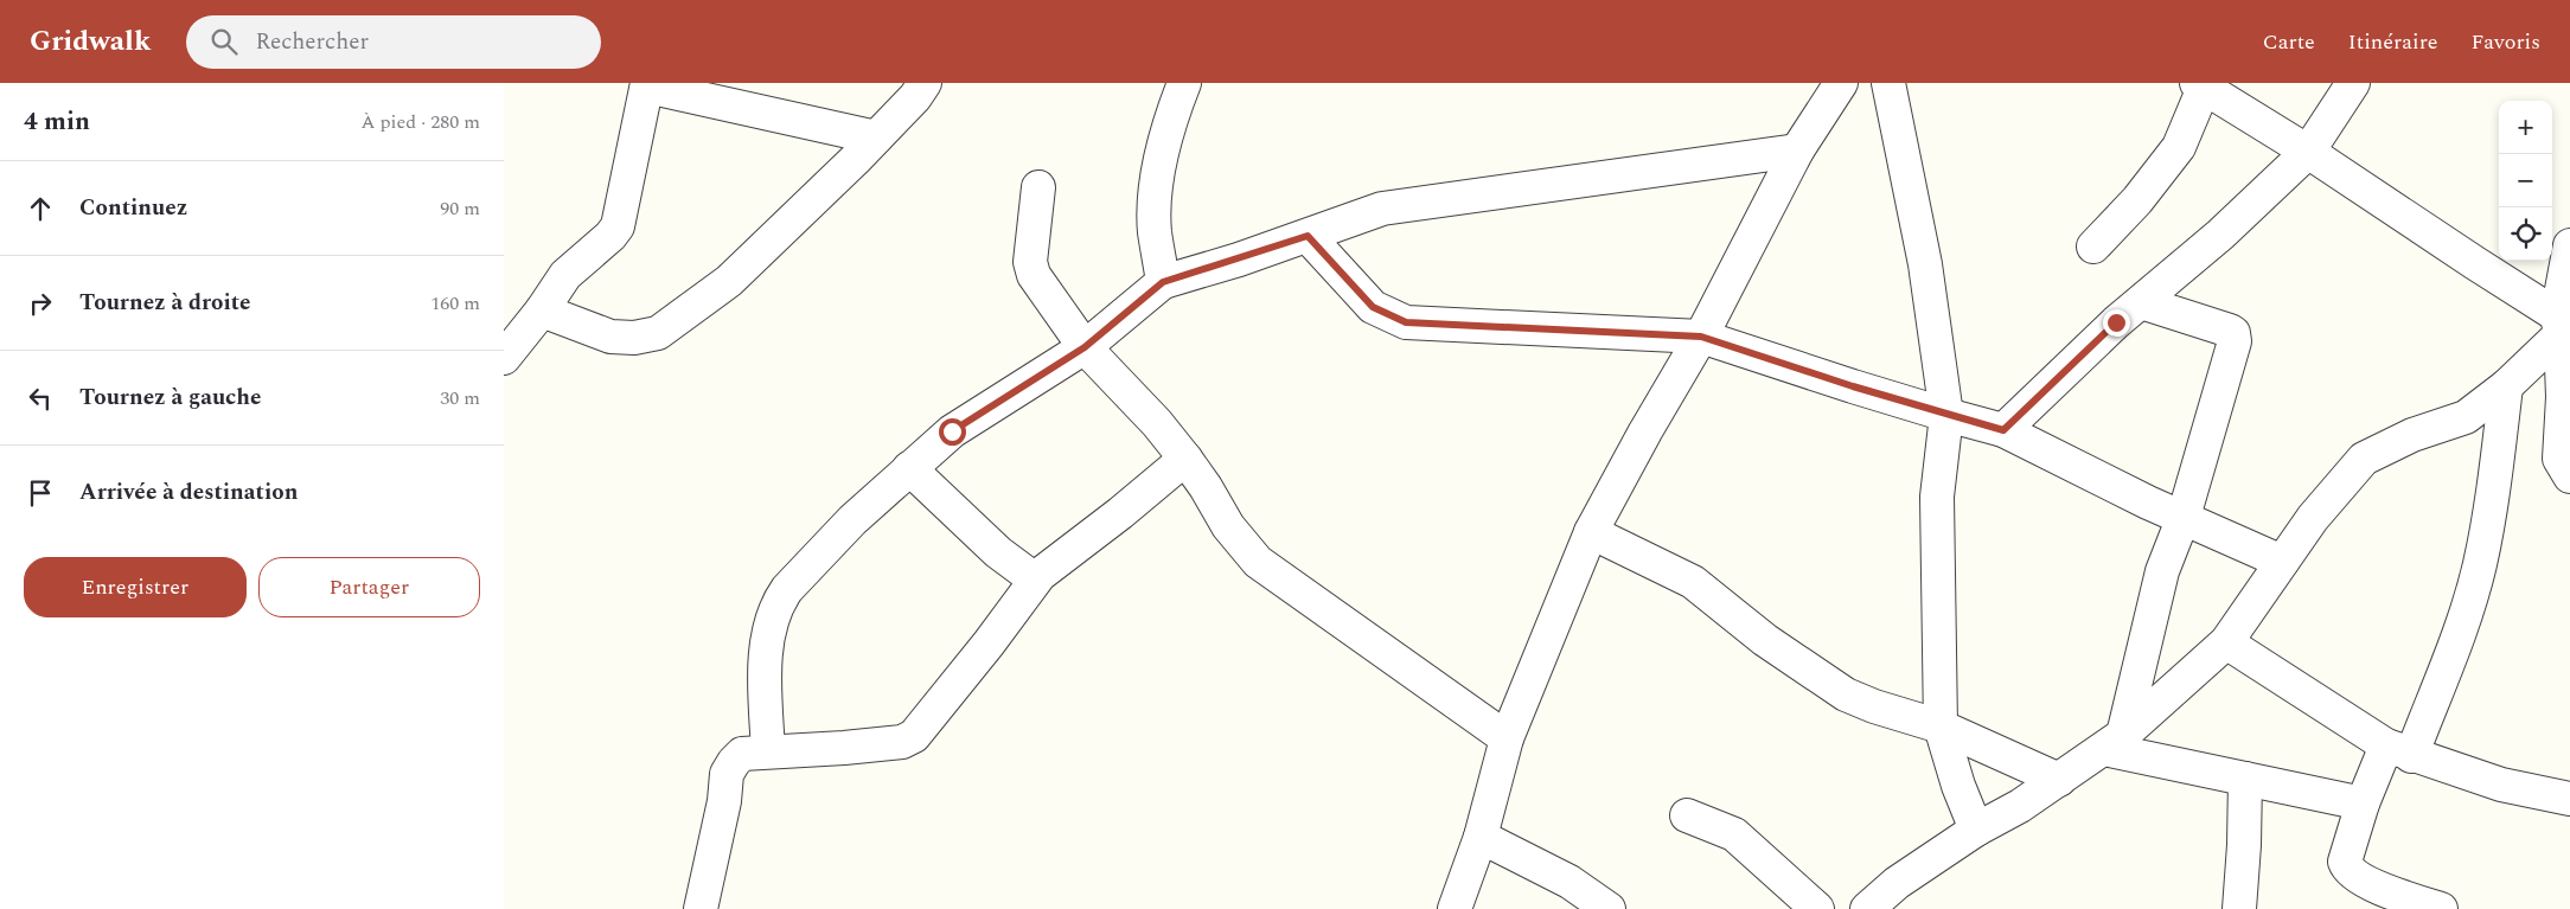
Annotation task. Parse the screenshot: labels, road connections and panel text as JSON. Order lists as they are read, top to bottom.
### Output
{
  "page": {
    "header": "Gridwalk",
    "search": "Rechercher",
    "nav": ["Carte", "Itinéraire", "Favoris"],
    "heading": ["4 min", "À pied · 280 m"],
    "map_buttons": ["+", "−"],
    "list": [
      ["Continuez", "90 m"],
      ["Tournez à droite", "160 m"],
      ["Tournez à gauche", "30 m"],
      "Arrivée à destination"
    ],
    "buttons": ["Enregistrer", "Partager"]
  }
}
